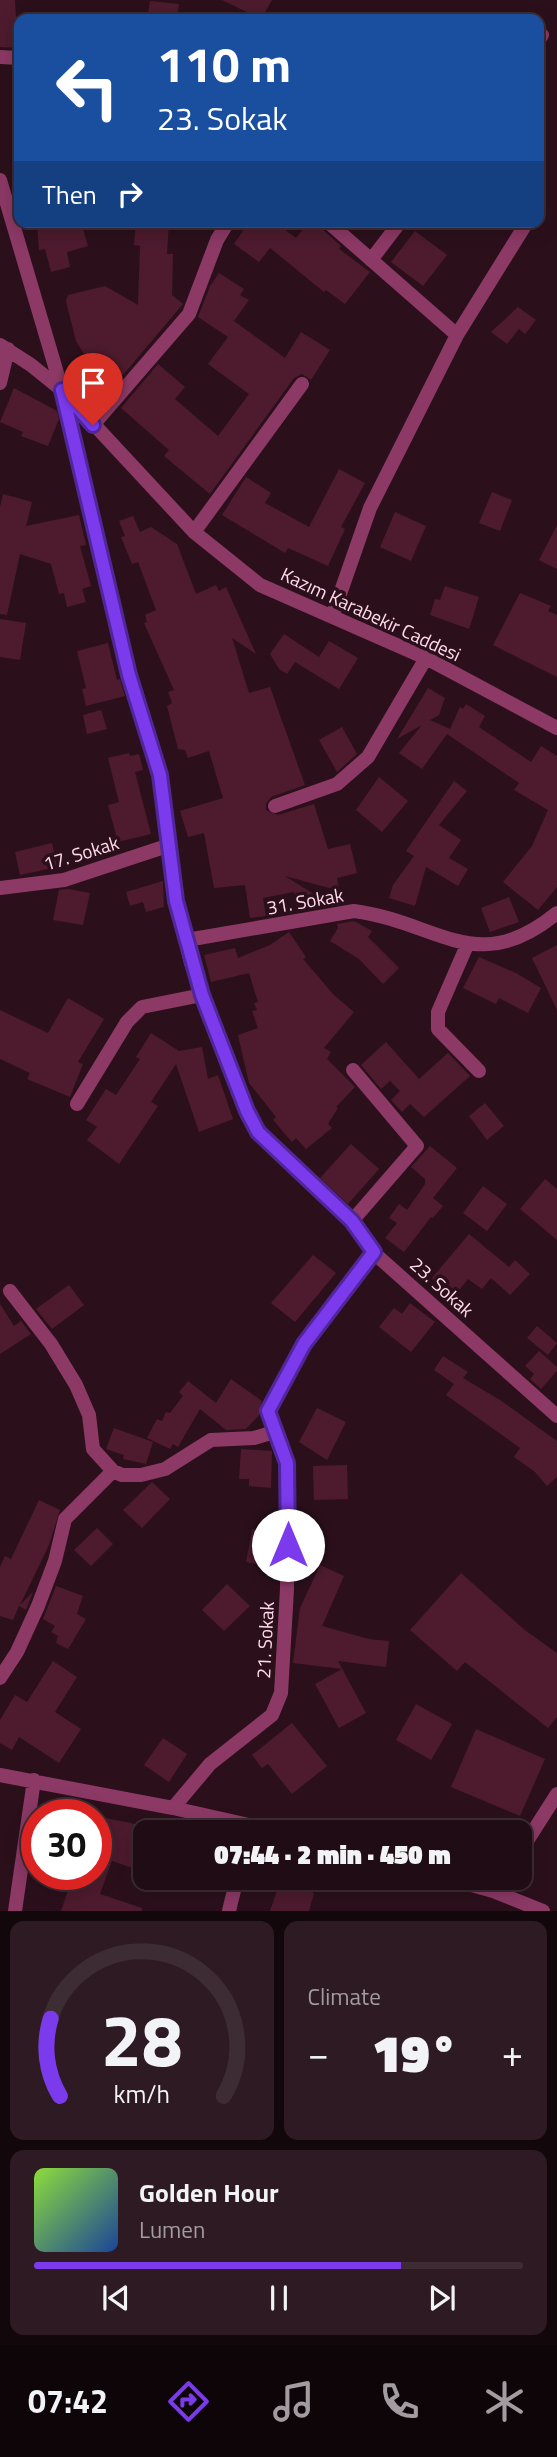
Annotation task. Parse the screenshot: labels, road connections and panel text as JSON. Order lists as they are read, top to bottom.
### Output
{
  "streets": {
    "street": [
      "Kazım Karabekir Caddesi",
      "17. Sokak",
      "31. Sokak",
      "23. Sokak",
      "21. Sokak"
    ]
  },
  "crossings": [
    ["Kazım Karabekir Caddesi", "23. Sokak"],
    ["17. Sokak", "23. Sokak"],
    ["31. Sokak", "23. Sokak"],
    ["23. Sokak", "21. Sokak"]
  ],
  "page": {
    "turn": ["110 m", "23. Sokak"],
    "then": "Then",
    "limit": "30",
    "trip": "07:44 · 2 min · 450 m",
    "tile": "Climate",
    "heat": ["−", "19°", "+"],
    "song": ["Golden Hour", "Lumen"],
    "tabs": "07:42",
    "gauge": ["28", "km/h"]
  }
}
